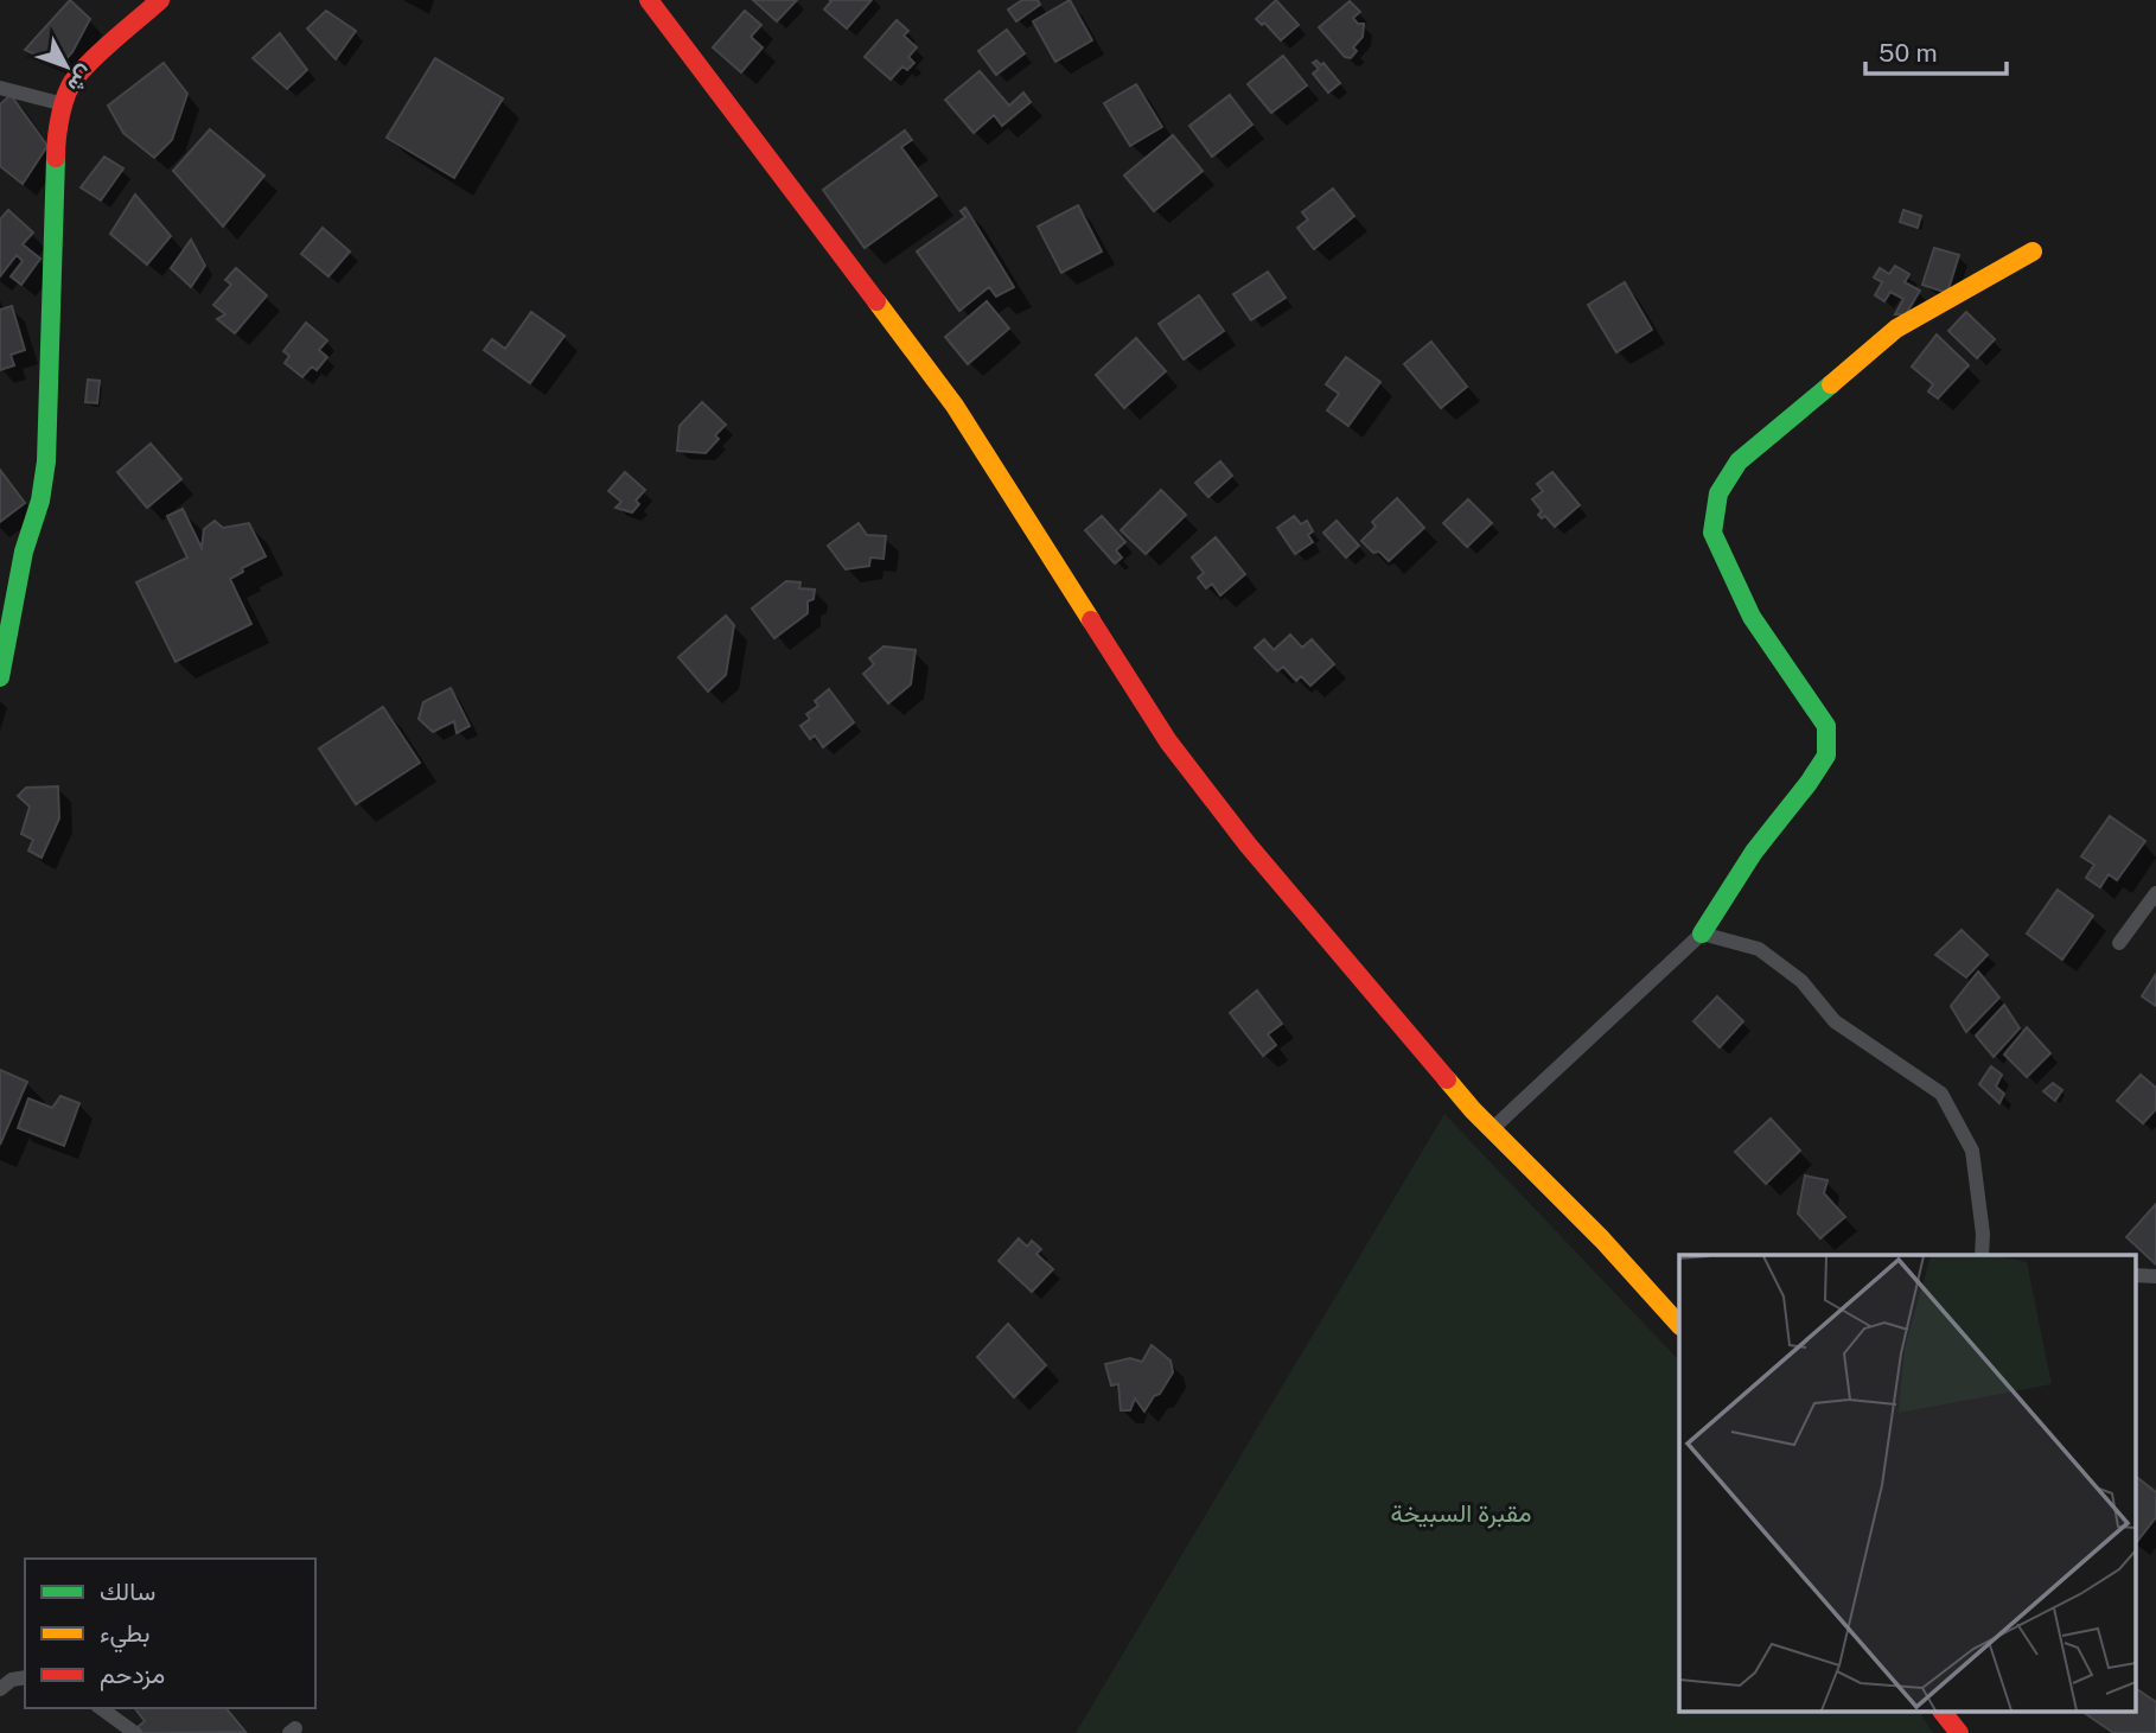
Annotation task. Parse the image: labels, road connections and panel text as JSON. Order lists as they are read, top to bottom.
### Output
{
  "parks": ["مقبرة السبيخة"],
  "legend": ["سالك", "بطيء", "مزدحم"],
  "scale_bar": "50 m",
  "north": "bottom right"
}
